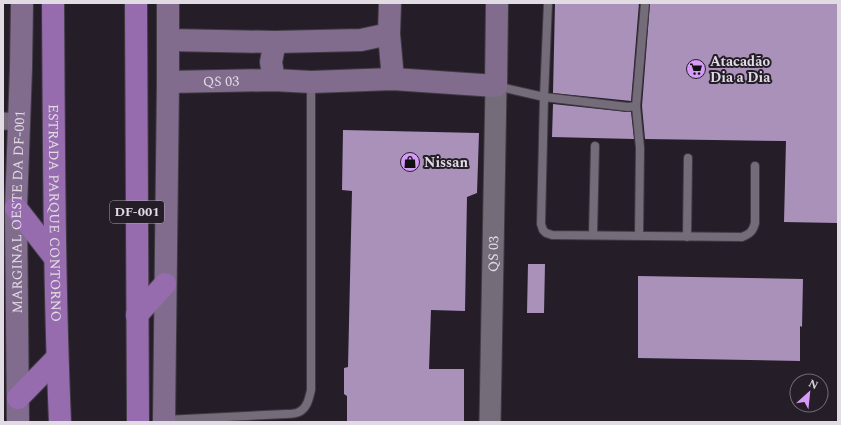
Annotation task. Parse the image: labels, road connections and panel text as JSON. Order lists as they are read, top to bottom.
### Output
{
  "streets": {
    "highway": ["DF-001", "ESTRADA PARQUE CONTORNO"],
    "main road": ["QS 03", "MARGINAL OESTE DA DF-001"]
  },
  "places": {
    "supermarket": ["Atacadão Dia a Dia"],
    "shop": ["Nissan"]
  },
  "north": "top right"
}
